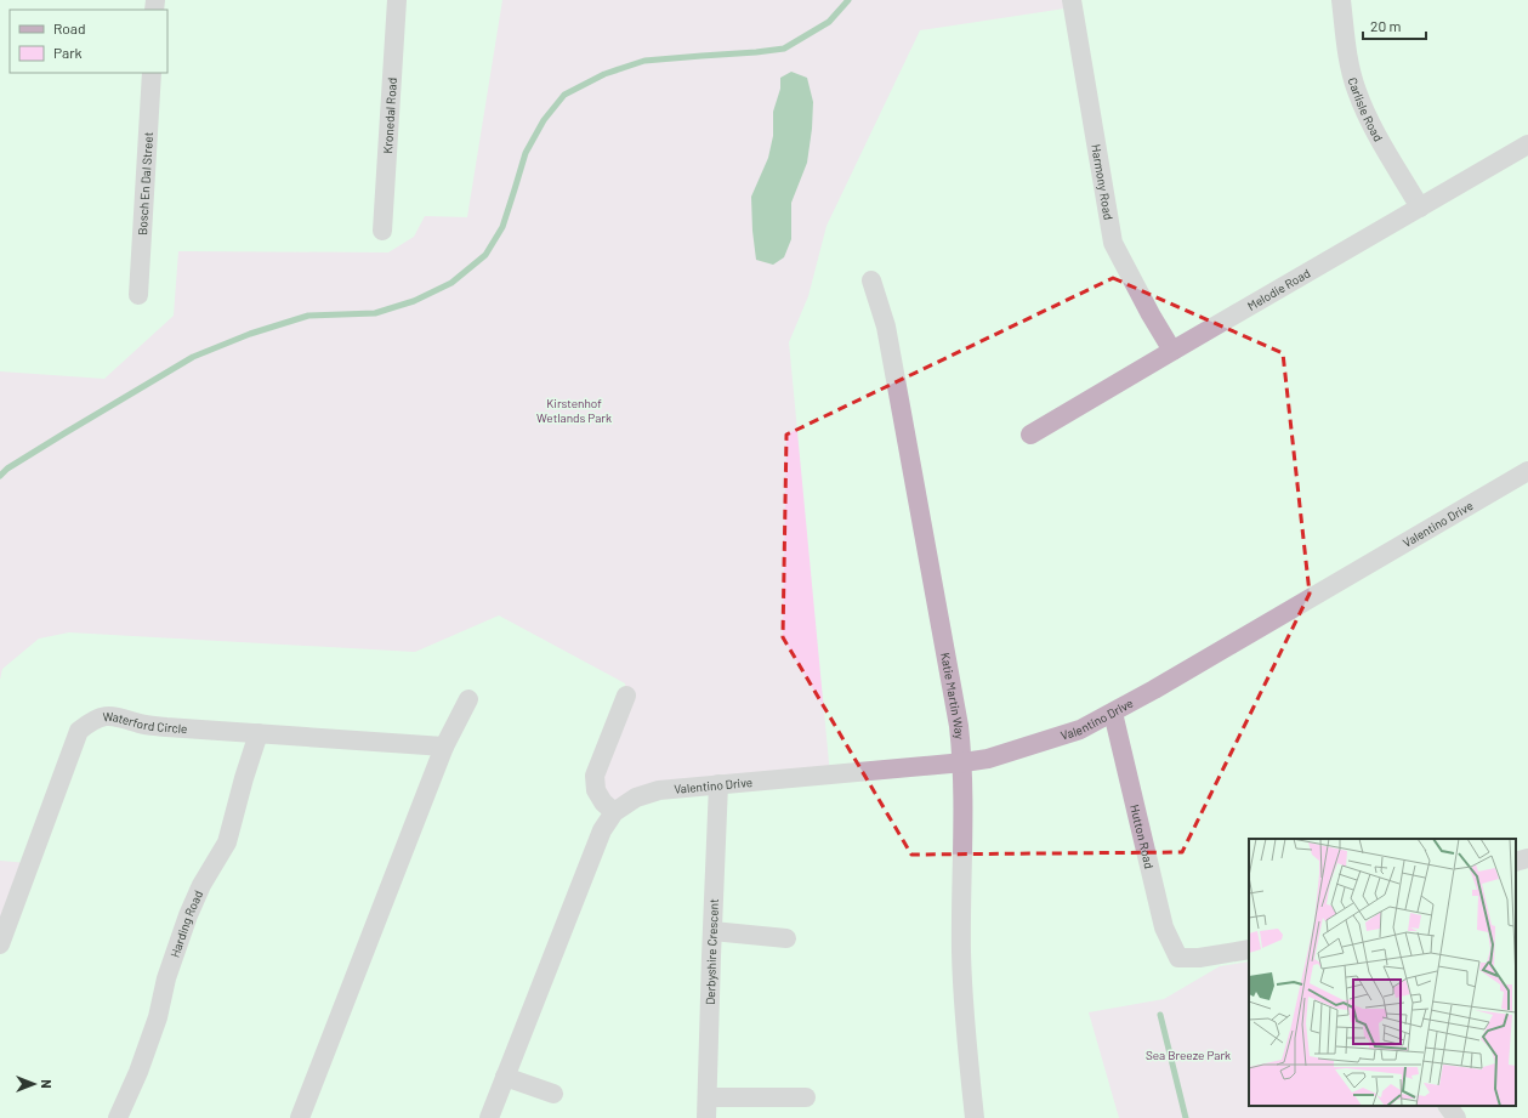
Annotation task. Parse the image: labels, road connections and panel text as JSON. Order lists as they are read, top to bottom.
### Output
{
  "streets": {
    "street": [
      "Carlisle Road",
      "Kronedal Road",
      "Harmony Road",
      "Bosch En Dal Street",
      "Melodie Road",
      "Valentino Drive",
      "Katie Martin Way",
      "Waterford Circle",
      "Hutton Road",
      "Harding Road",
      "Derbyshire Crescent"
    ]
  },
  "crossings": [
    ["Carlisle Road", "Melodie Road"],
    ["Harmony Road", "Melodie Road"],
    ["Valentino Drive", "Katie Martin Way"],
    ["Valentino Drive", "Hutton Road"],
    ["Valentino Drive", "Derbyshire Crescent"],
    ["Waterford Circle", "Harding Road"]
  ],
  "parks": ["Kirstenhof Wetlands Park", "Sea Breeze Park"],
  "legend": ["Road", "Park"],
  "scale_bar": "20 m",
  "north": "right"
}
